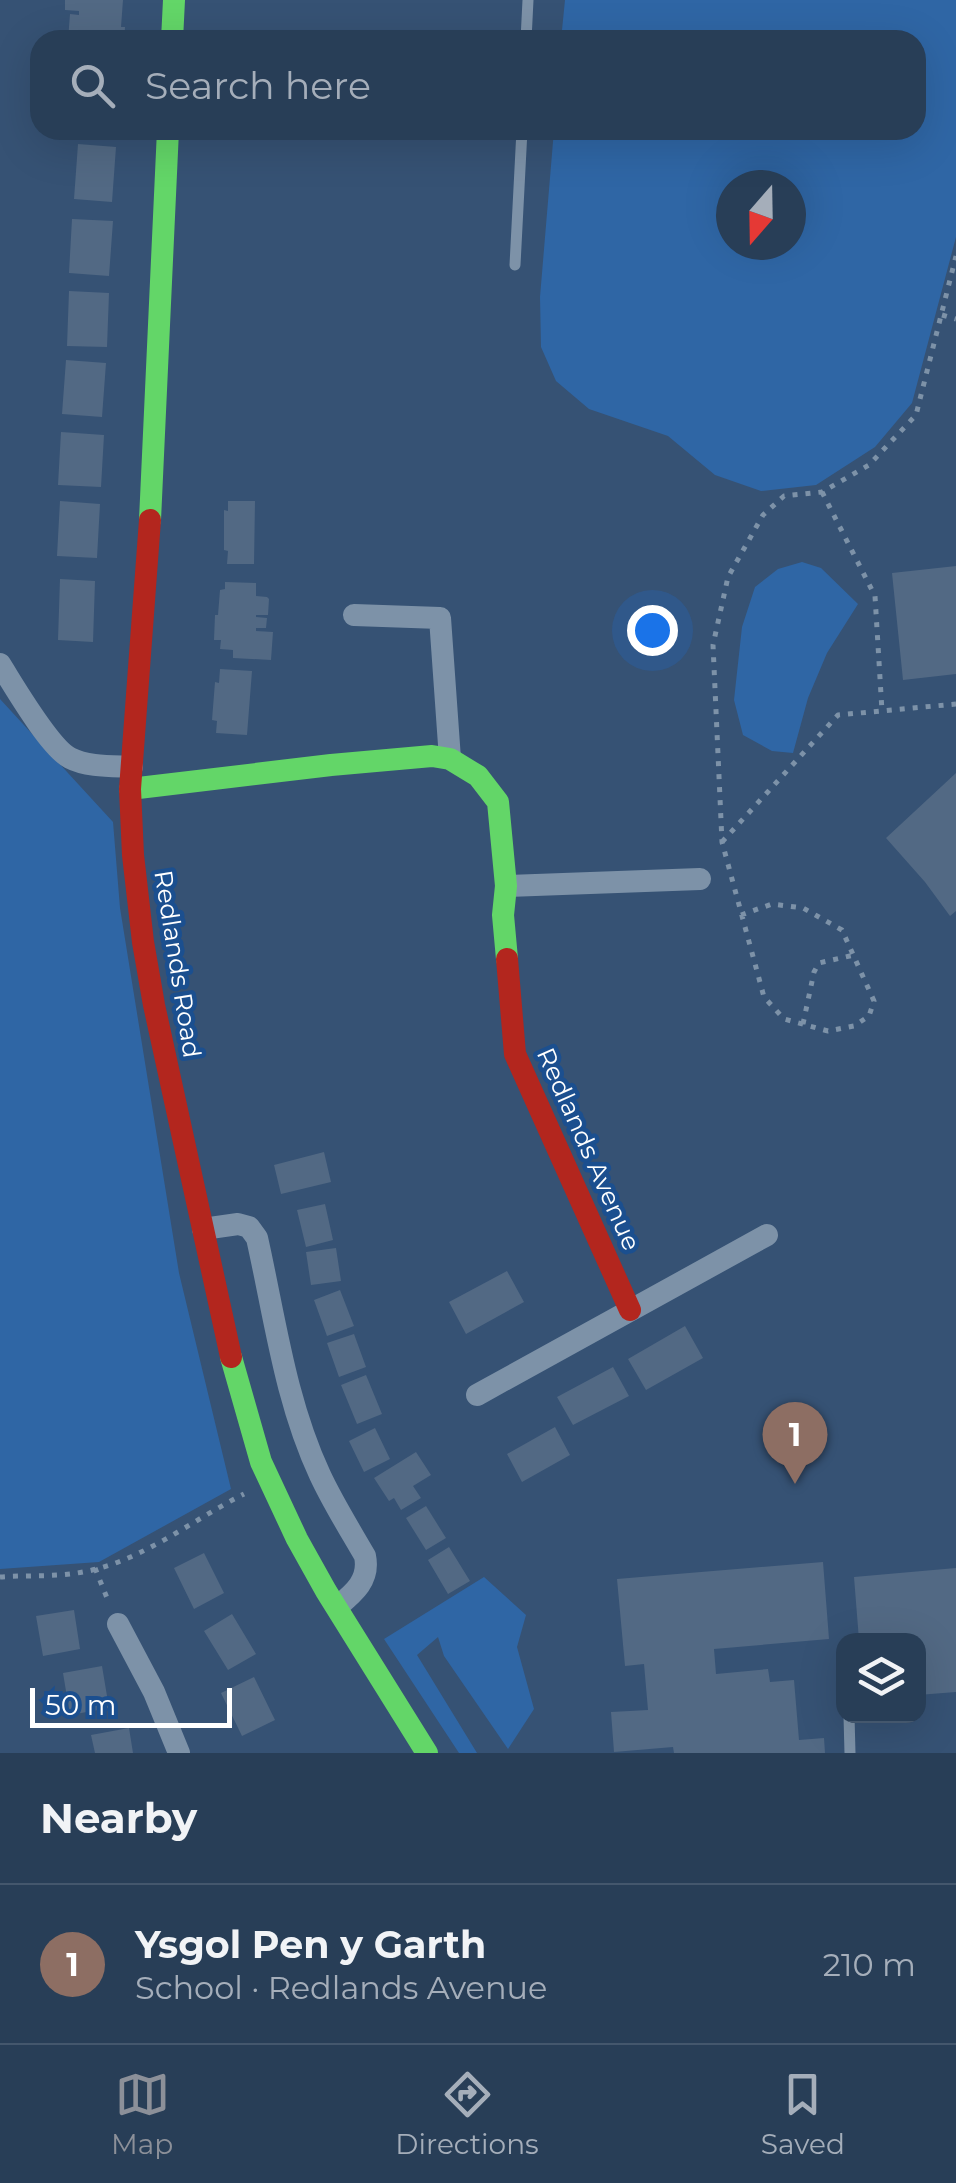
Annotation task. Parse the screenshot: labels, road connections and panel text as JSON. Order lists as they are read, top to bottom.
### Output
{
  "streets": {
    "main road": ["Redlands Road", "Redlands Avenue"]
  },
  "scale_bar": "50 m",
  "north": "bottom",
  "page": {
    "search": "Search here",
    "pins": "1",
    "scale": "50 m",
    "heading": "Nearby",
    "list": [
      {
        "mark": "1",
        "name": "Ysgol Pen y Garth",
        "note": "School · Redlands Avenue",
        "value": "210 m"
      }
    ],
    "nav": ["Map", "Directions", "Saved"]
  }
}
